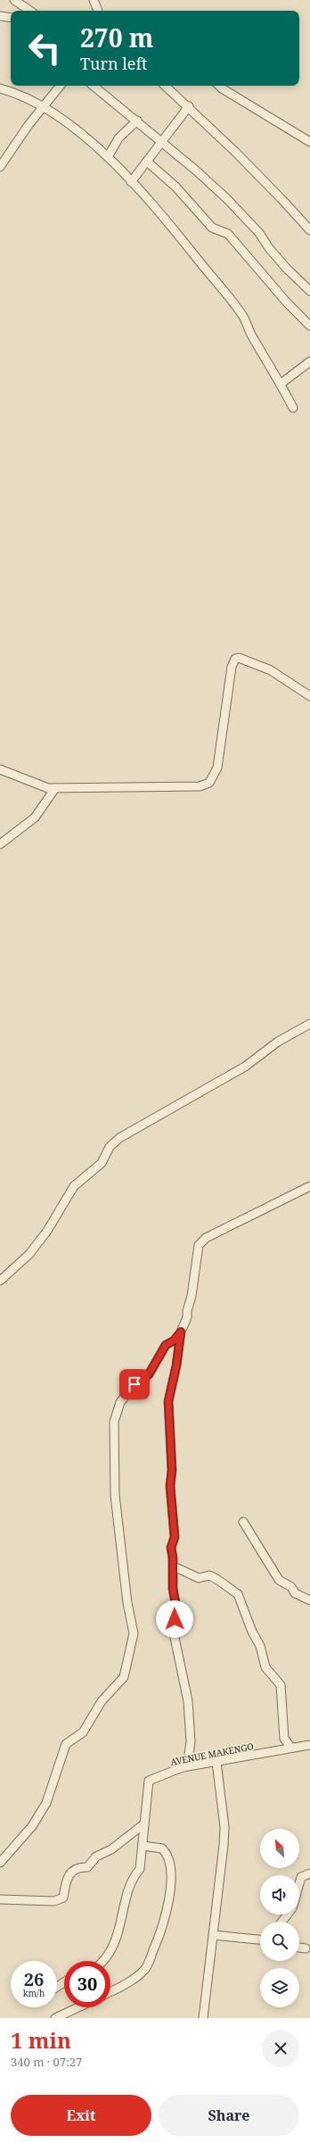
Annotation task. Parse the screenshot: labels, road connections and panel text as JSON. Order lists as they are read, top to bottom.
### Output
{
  "streets": {
    "street": ["AVENUE MAKENGO"]
  },
  "north": "top left",
  "page": {
    "turn": ["270 m", "Turn left"],
    "speed": "26 km/h",
    "limit": "30",
    "heading": ["1 min", "340 m · 07:27"],
    "buttons": ["Exit", "Share"]
  }
}
